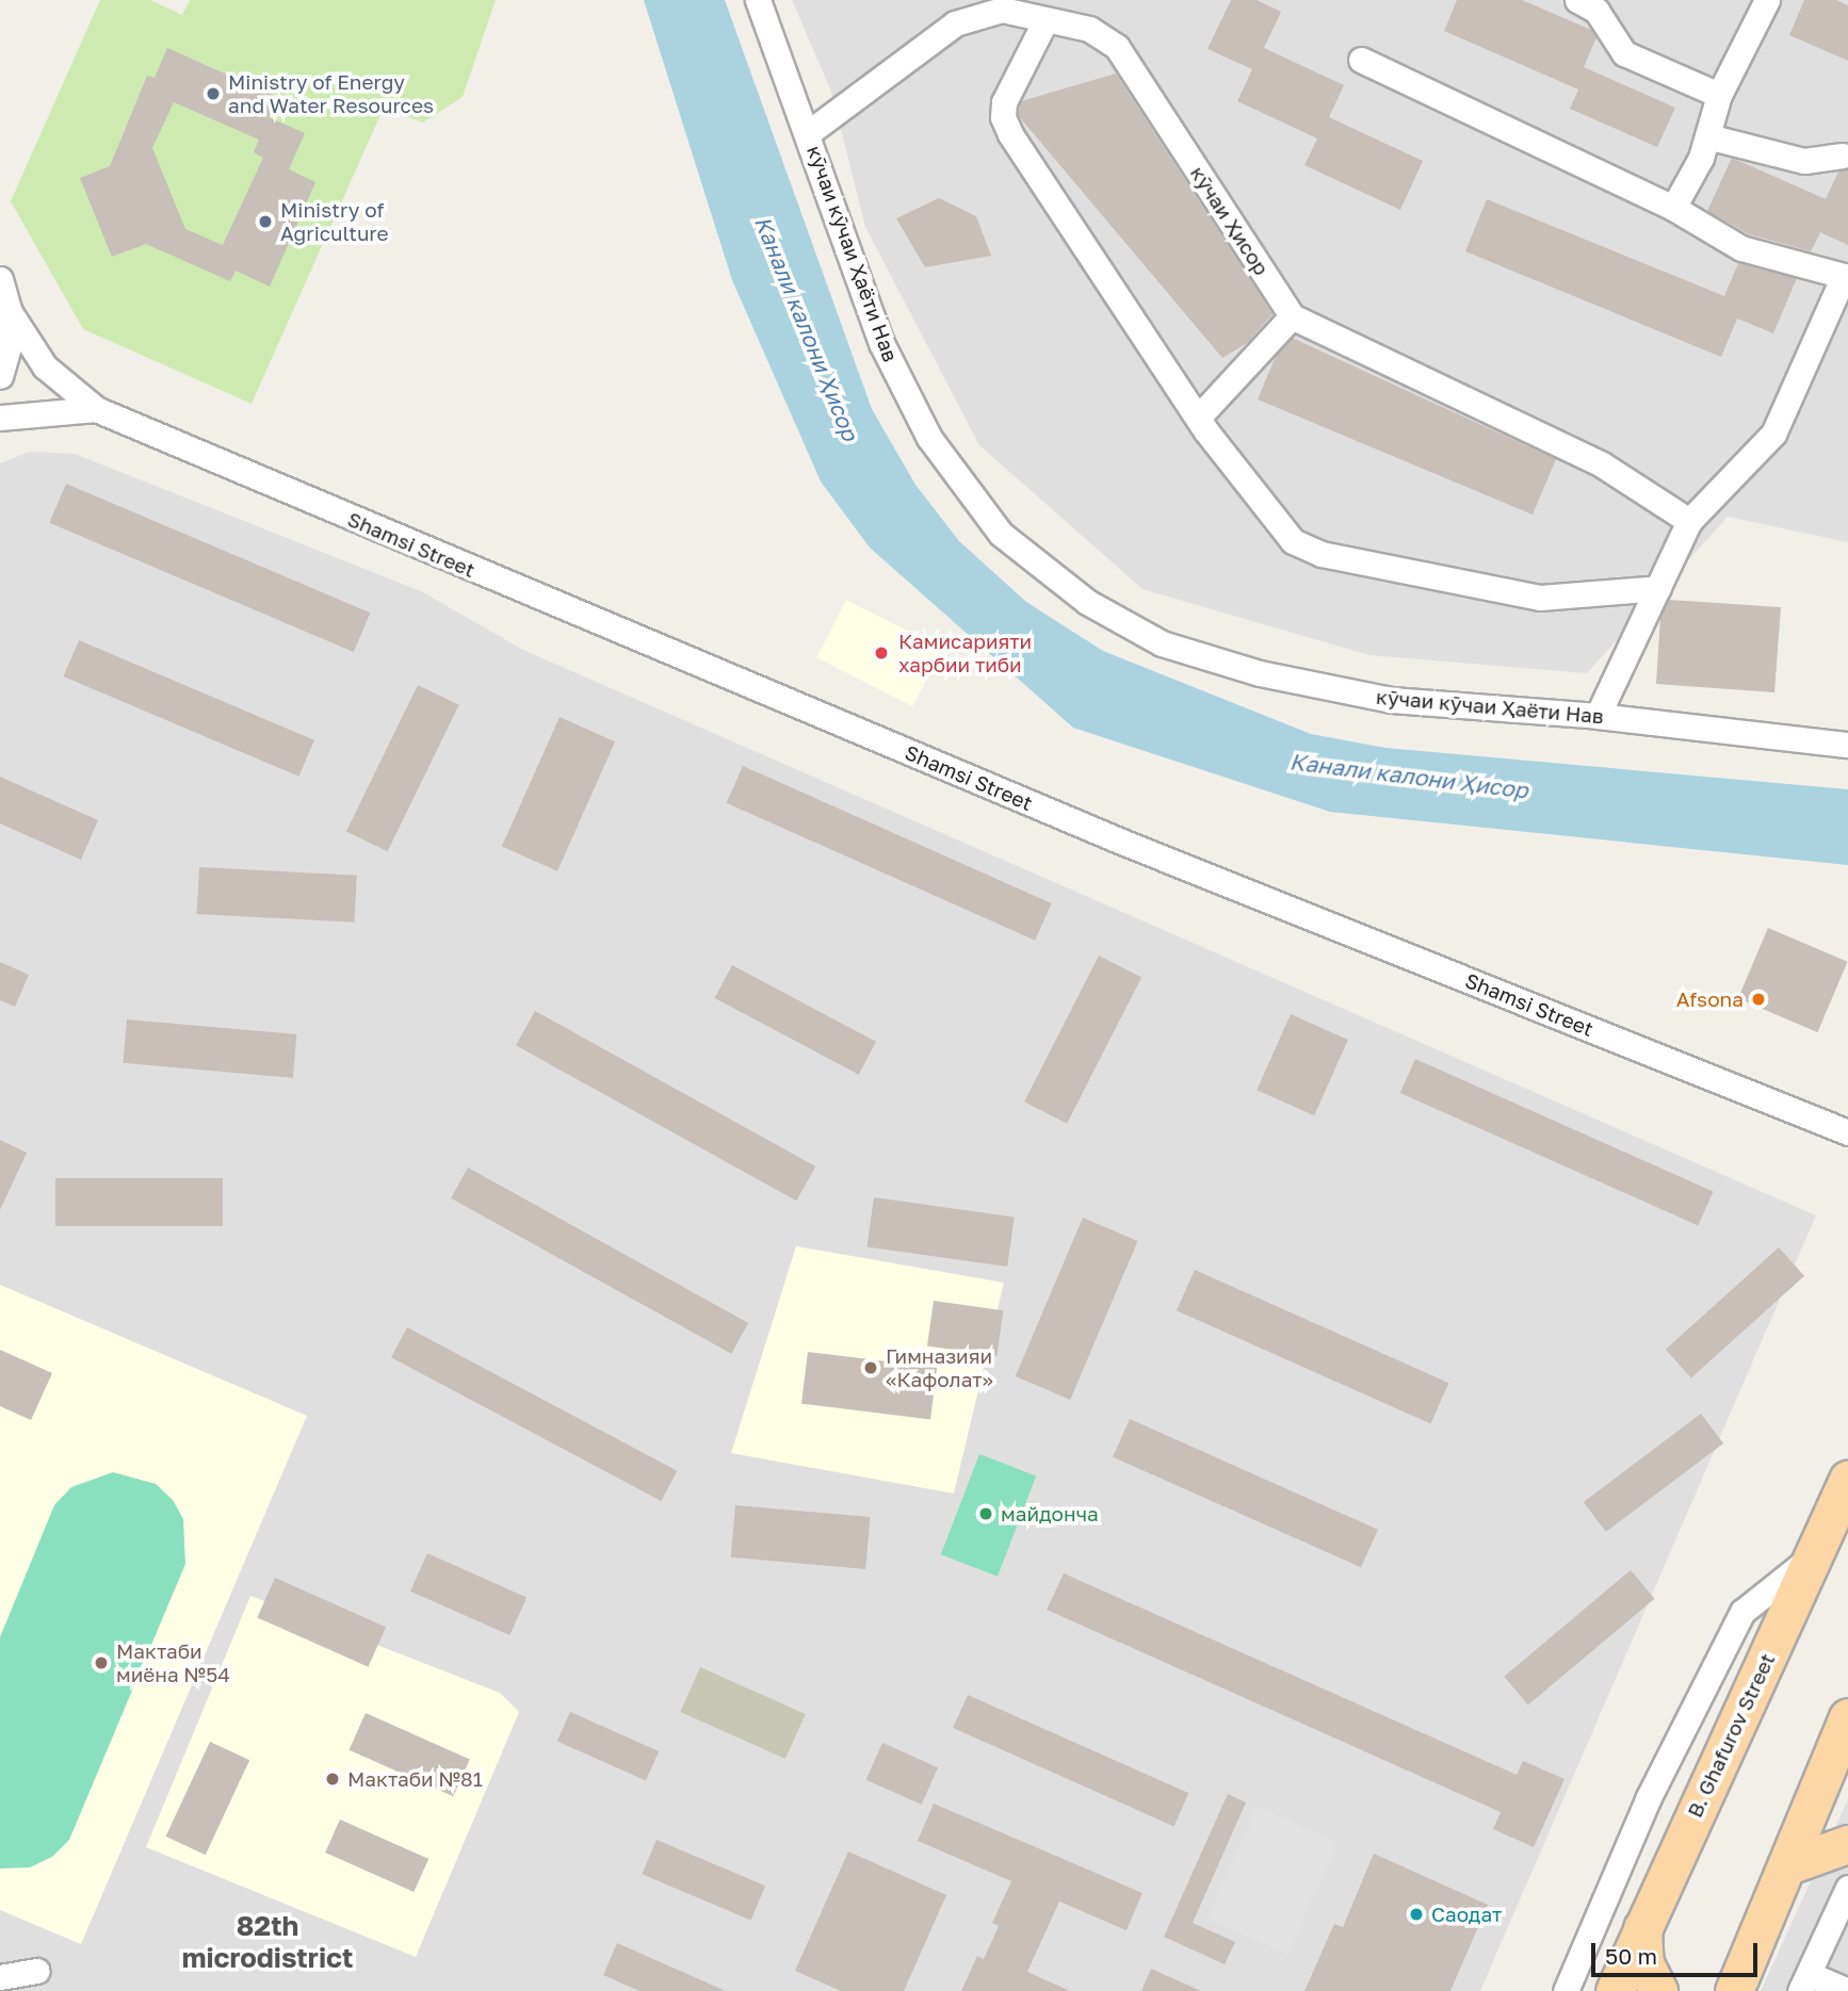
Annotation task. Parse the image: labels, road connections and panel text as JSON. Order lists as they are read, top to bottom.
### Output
{
  "streets": {
    "main road": ["B. Ghafurov Street"],
    "street": ["кӯчаи Ҳисор", "кӯчаи кӯчаи Ҳаёти Нав", "Shamsi Street"]
  },
  "crossings": [
    ["кӯчаи Ҳисор", "кӯчаи кӯчаи Ҳаёти Нав"]
  ],
  "districts": ["82th microdistrict"],
  "water": ["Канали калони Ҳисор"],
  "places": [
    "Ministry of Energy and Water Resources",
    "Ministry of Agriculture",
    "Камисарияти харбии тиби",
    "Afsona",
    "Гимназияи «Кафолат»",
    "майдонча",
    "Мактаби миёна №54",
    "Мактаби №81",
    "Саодат"
  ],
  "scale_bar": "50 m"
}
